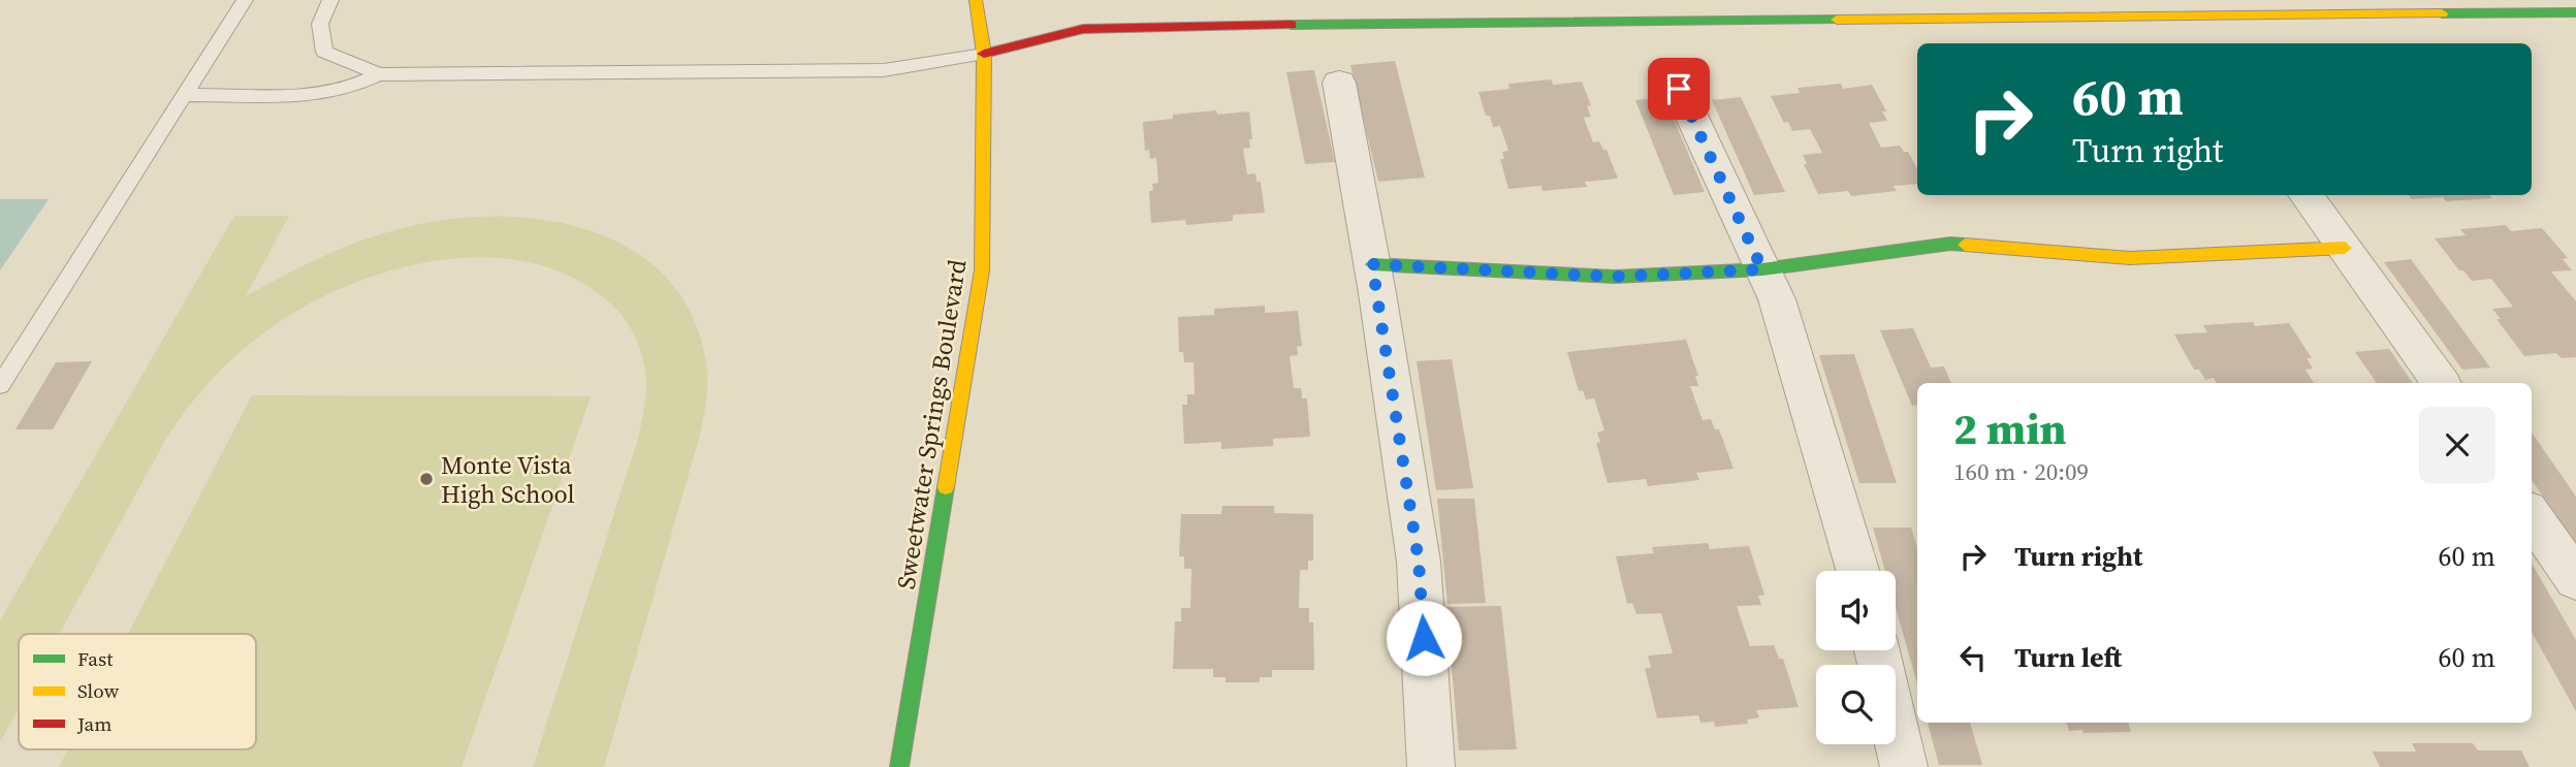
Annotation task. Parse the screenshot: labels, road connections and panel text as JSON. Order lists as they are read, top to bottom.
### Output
{
  "streets": {
    "street": ["Sweetwater Springs Boulevard"]
  },
  "places": ["Monte Vista High School"],
  "legend": ["Fast", "Slow", "Jam"],
  "page": {
    "turn": ["60 m", "Turn right"],
    "heading": ["2 min", "160 m · 20:09"],
    "list": [
      {
        "name": "Turn right",
        "value": "60 m"
      },
      {
        "name": "Turn left",
        "value": "60 m"
      }
    ]
  }
}
